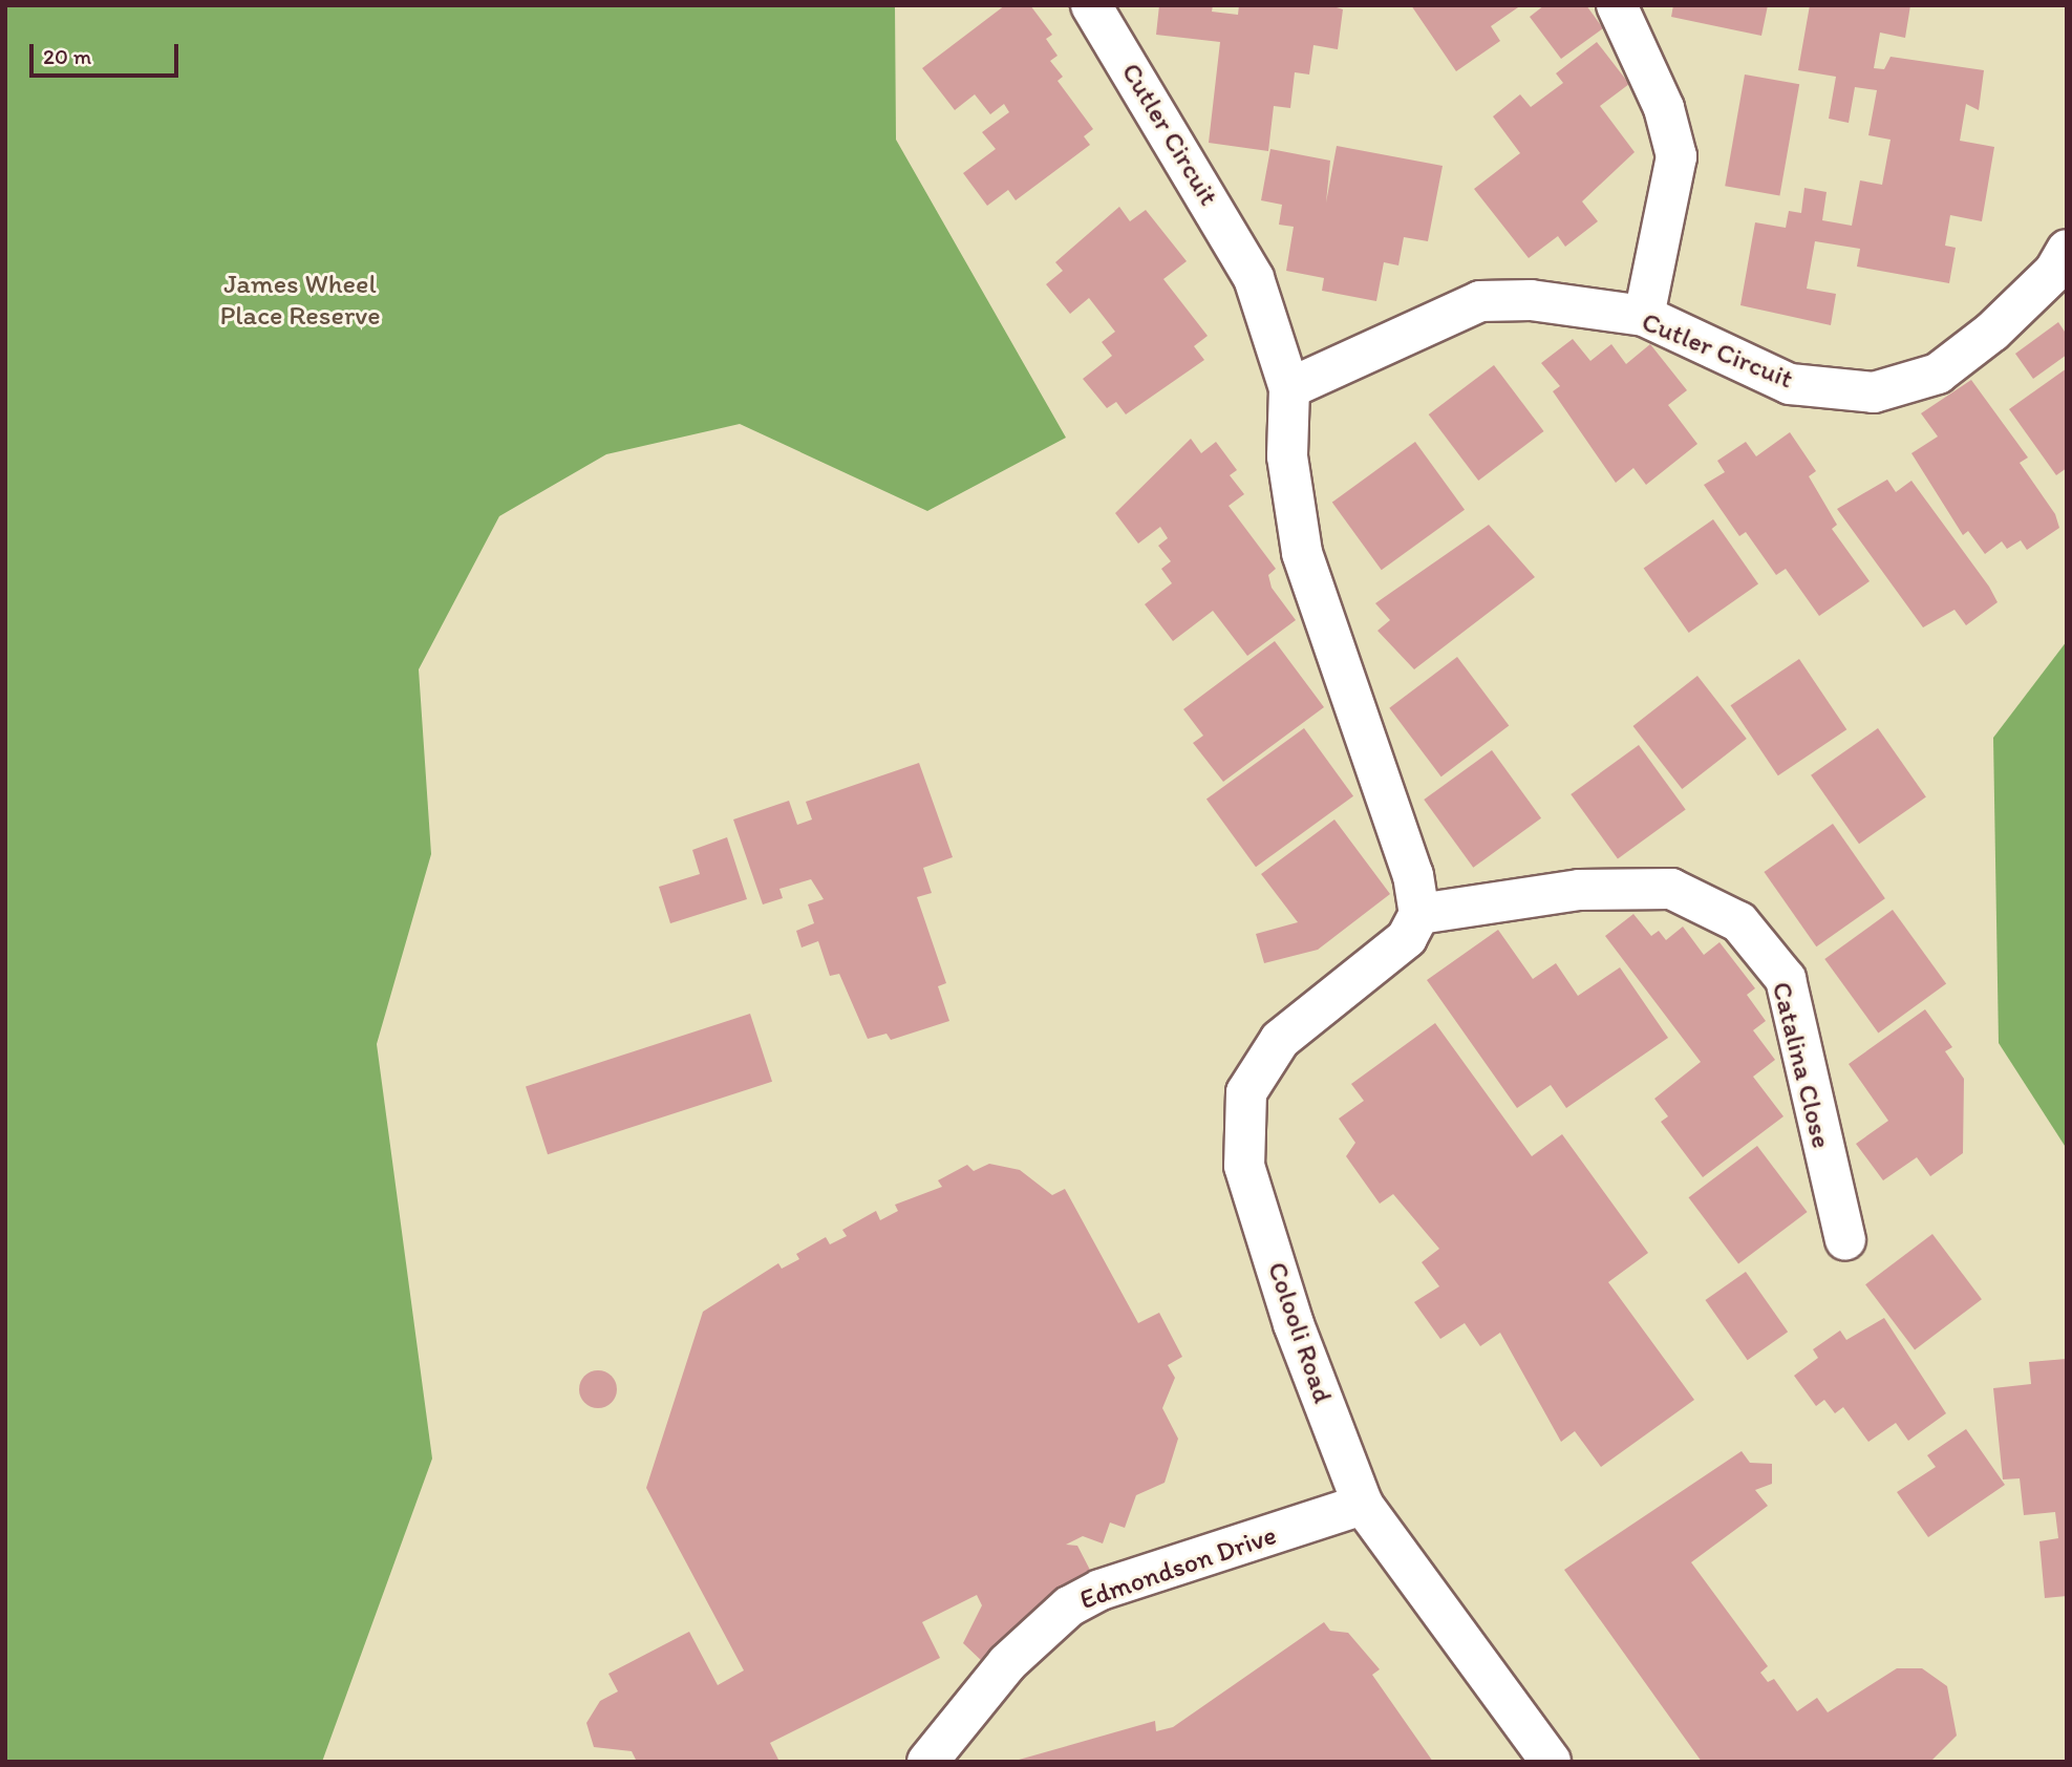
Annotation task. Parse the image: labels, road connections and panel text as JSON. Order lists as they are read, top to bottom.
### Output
{
  "streets": {
    "street": [
      "Cutler Circuit",
      "Catalina Close",
      "Colooli Road",
      "Edmondson Drive"
    ]
  },
  "crossings": [
    ["Cutler Circuit", "Catalina Close"],
    ["Cutler Circuit", "Colooli Road"],
    ["Catalina Close", "Colooli Road"],
    ["Colooli Road", "Edmondson Drive"]
  ],
  "parks": ["James Wheel Place Reserve"],
  "scale_bar": "20 m"
}
